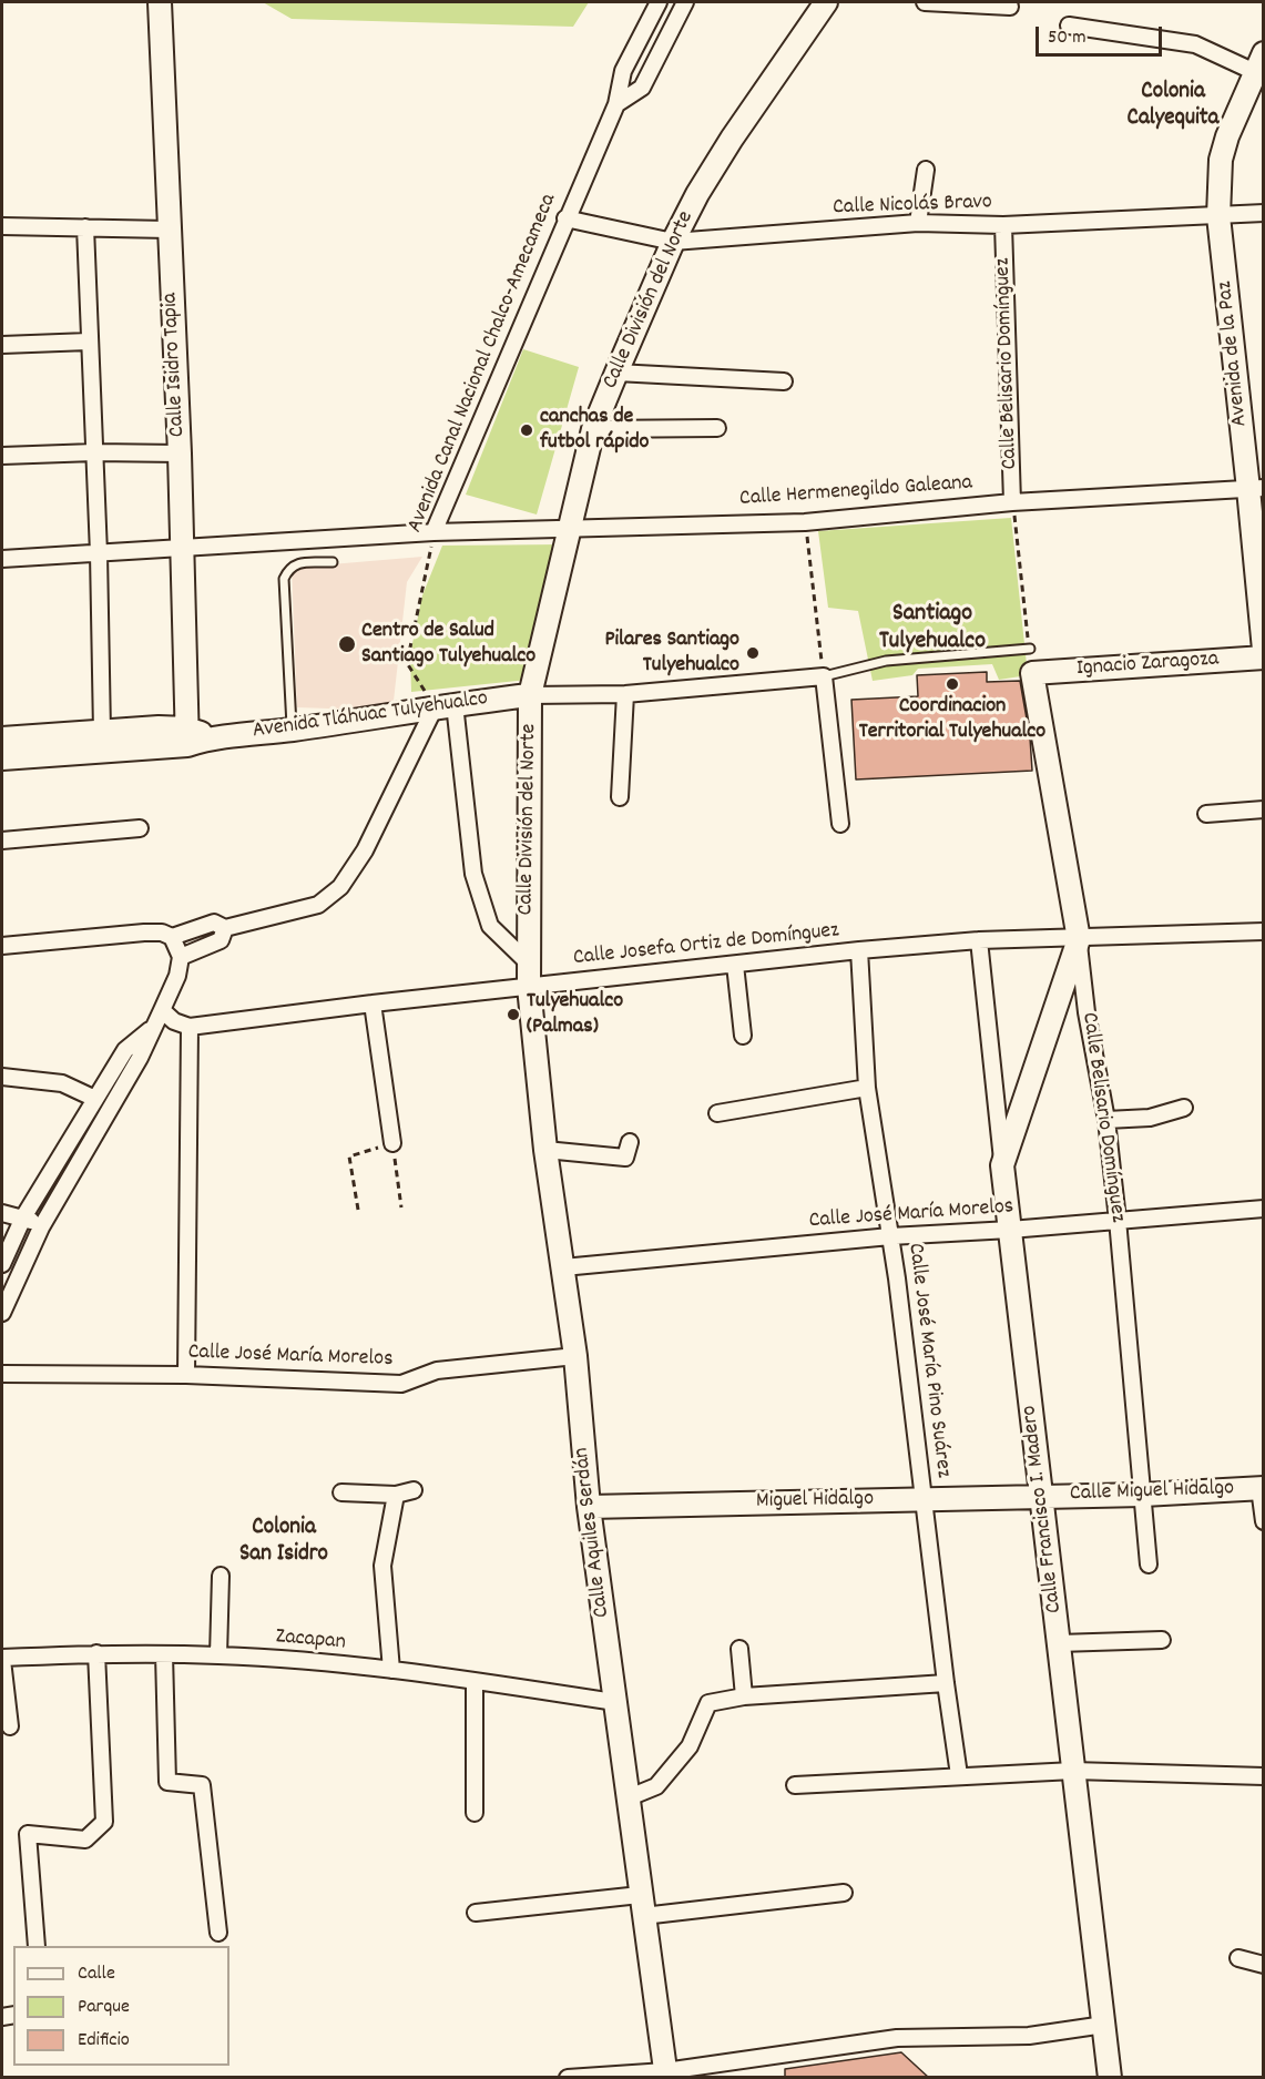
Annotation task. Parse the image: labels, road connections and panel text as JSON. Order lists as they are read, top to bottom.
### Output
{
  "streets": {
    "main road": [
      "Calle División del Norte",
      "Avenida de la Paz",
      "Calle Belisario Domínguez",
      "Calle Isidro Tapia",
      "Ignacio Zaragoza",
      "Avenida Tláhuac Tulyehualco",
      "Calle Miguel Hidalgo",
      "Miguel Hidalgo",
      "Calle Francisco I. Madero",
      "Calle Aquiles Serdán"
    ],
    "street": [
      "Calle Nicolás Bravo",
      "Avenida Canal Nacional Chalco-Amecameca",
      "Calle Hermenegildo Galeana",
      "Calle Josefa Ortiz de Domínguez",
      "Calle José María Morelos",
      "Calle José María Pino Suárez",
      "Zacapan"
    ]
  },
  "crossings": [
    ["Calle Nicolás Bravo", "Calle División del Norte"],
    ["Calle Nicolás Bravo", "Avenida de la Paz"],
    ["Calle Nicolás Bravo", "Avenida Canal Nacional Chalco-Amecameca"],
    ["Calle Nicolás Bravo", "Calle Belisario Domínguez"],
    ["Calle División del Norte", "Calle Hermenegildo Galeana"],
    ["Calle División del Norte", "Avenida Tláhuac Tulyehualco"],
    ["Calle División del Norte", "Calle Josefa Ortiz de Domínguez"],
    ["Calle División del Norte", "Calle Aquiles Serdán"],
    ["Avenida de la Paz", "Calle Hermenegildo Galeana"],
    ["Avenida Canal Nacional Chalco-Amecameca", "Calle Hermenegildo Galeana"],
    ["Avenida Canal Nacional Chalco-Amecameca", "Avenida Tláhuac Tulyehualco"],
    ["Calle Belisario Domínguez", "Calle Hermenegildo Galeana"],
    ["Calle Belisario Domínguez", "Ignacio Zaragoza"],
    ["Calle Belisario Domínguez", "Calle Josefa Ortiz de Domínguez"],
    ["Calle Belisario Domínguez", "Calle José María Morelos"],
    ["Calle Belisario Domínguez", "Calle Miguel Hidalgo"],
    ["Calle Isidro Tapia", "Calle Hermenegildo Galeana"],
    ["Calle Isidro Tapia", "Avenida Tláhuac Tulyehualco"],
    ["Calle Josefa Ortiz de Domínguez", "Calle José María Pino Suárez"],
    ["Calle Josefa Ortiz de Domínguez", "Calle Francisco I. Madero"],
    ["Calle Josefa Ortiz de Domínguez", "Calle Aquiles Serdán"],
    ["Calle José María Morelos", "Calle José María Pino Suárez"],
    ["Calle José María Morelos", "Calle Francisco I. Madero"],
    ["Calle José María Morelos", "Calle Aquiles Serdán"],
    ["Calle José María Pino Suárez", "Miguel Hidalgo"],
    ["Calle Miguel Hidalgo", "Miguel Hidalgo"],
    ["Calle Miguel Hidalgo", "Calle Francisco I. Madero"],
    ["Miguel Hidalgo", "Calle Francisco I. Madero"],
    ["Miguel Hidalgo", "Calle Aquiles Serdán"],
    ["Calle Aquiles Serdán", "Zacapan"]
  ],
  "districts": ["Colonia Calyequita", "Santiago Tulyehualco", "Colonia San Isidro"],
  "places": [
    "canchas de futbol rápido",
    "Centro de Salud Santiago Tulyehualco",
    "Pilares Santiago Tulyehualco",
    "Coordinacion Territorial Tulyehualco",
    "Tulyehualco (Palmas)"
  ],
  "legend": ["Calle", "Parque", "Edificio"],
  "scale_bar": "50 m"
}
